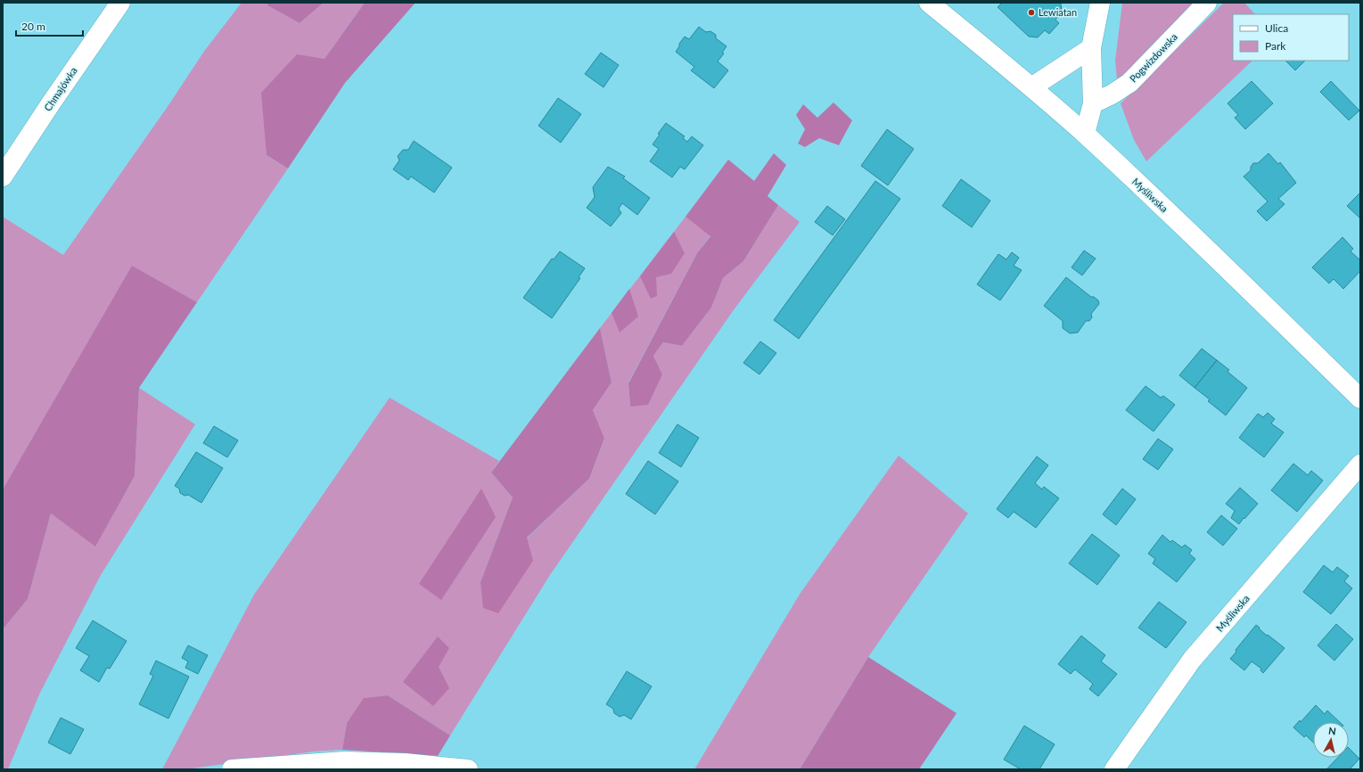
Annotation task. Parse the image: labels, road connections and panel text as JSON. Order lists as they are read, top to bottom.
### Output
{
  "streets": {
    "street": ["Pogwizdowska", "Chmajówka", "Myśliwska"]
  },
  "places": ["Lewiatan"],
  "legend": ["Ulica", "Park"],
  "scale_bar": "20 m",
  "north": "top"
}
